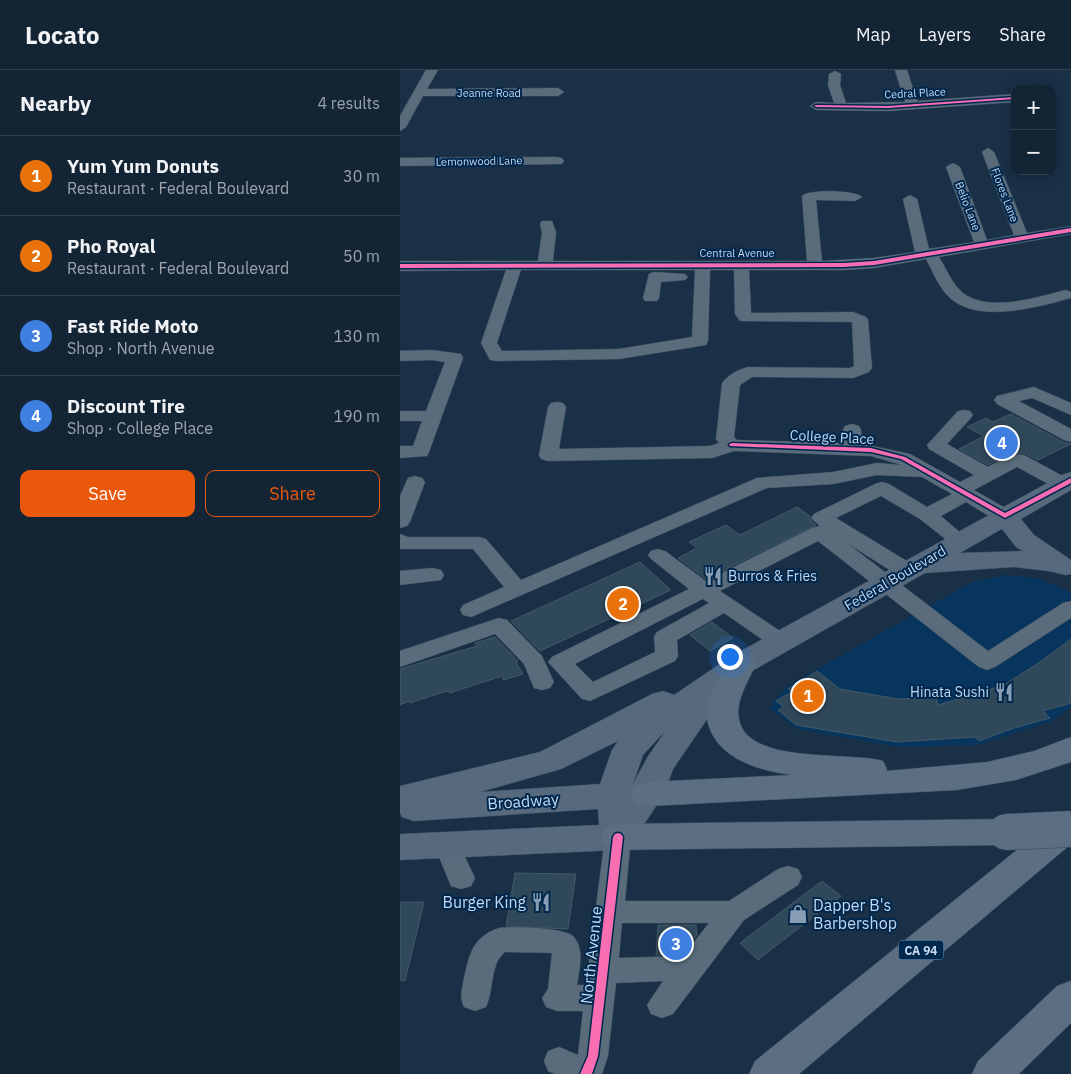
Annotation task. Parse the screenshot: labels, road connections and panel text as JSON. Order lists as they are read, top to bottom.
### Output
{
  "streets": {
    "highway": ["CA 94"],
    "main road": ["Federal Boulevard", "Broadway"],
    "street": [
      "Jeanne Road",
      "Cedral Place",
      "Lemonwood Lane",
      "Flores Lane",
      "Belio Lane",
      "Central Avenue",
      "College Place",
      "North Avenue"
    ]
  },
  "crossings": [
    ["Flores Lane", "Central Avenue"],
    ["Belio Lane", "Central Avenue"],
    ["College Place", "Federal Boulevard"],
    ["Federal Boulevard", "Broadway"],
    ["Federal Boulevard", "North Avenue"]
  ],
  "places": {
    "restaurant": ["Burros & Fries", "Hinata Sushi", "Burger King"],
    "shop": ["Dapper B's Barbershop"]
  },
  "page": {
    "header": "Locato",
    "nav": ["Map", "Layers", "Share"],
    "heading": ["Nearby", "4 results"],
    "map_buttons": ["+", "−"],
    "list": [
      {
        "mark": "1",
        "name": "Yum Yum Donuts",
        "note": "Restaurant · Federal Boulevard",
        "value": "30 m"
      },
      {
        "mark": "2",
        "name": "Pho Royal",
        "note": "Restaurant · Federal Boulevard",
        "value": "50 m"
      },
      {
        "mark": "3",
        "name": "Fast Ride Moto",
        "note": "Shop · North Avenue",
        "value": "130 m"
      },
      {
        "mark": "4",
        "name": "Discount Tire",
        "note": "Shop · College Place",
        "value": "190 m"
      }
    ],
    "pins": [
      "4",
      "2",
      "1",
      "3"
    ],
    "buttons": ["Save", "Share"]
  }
}
